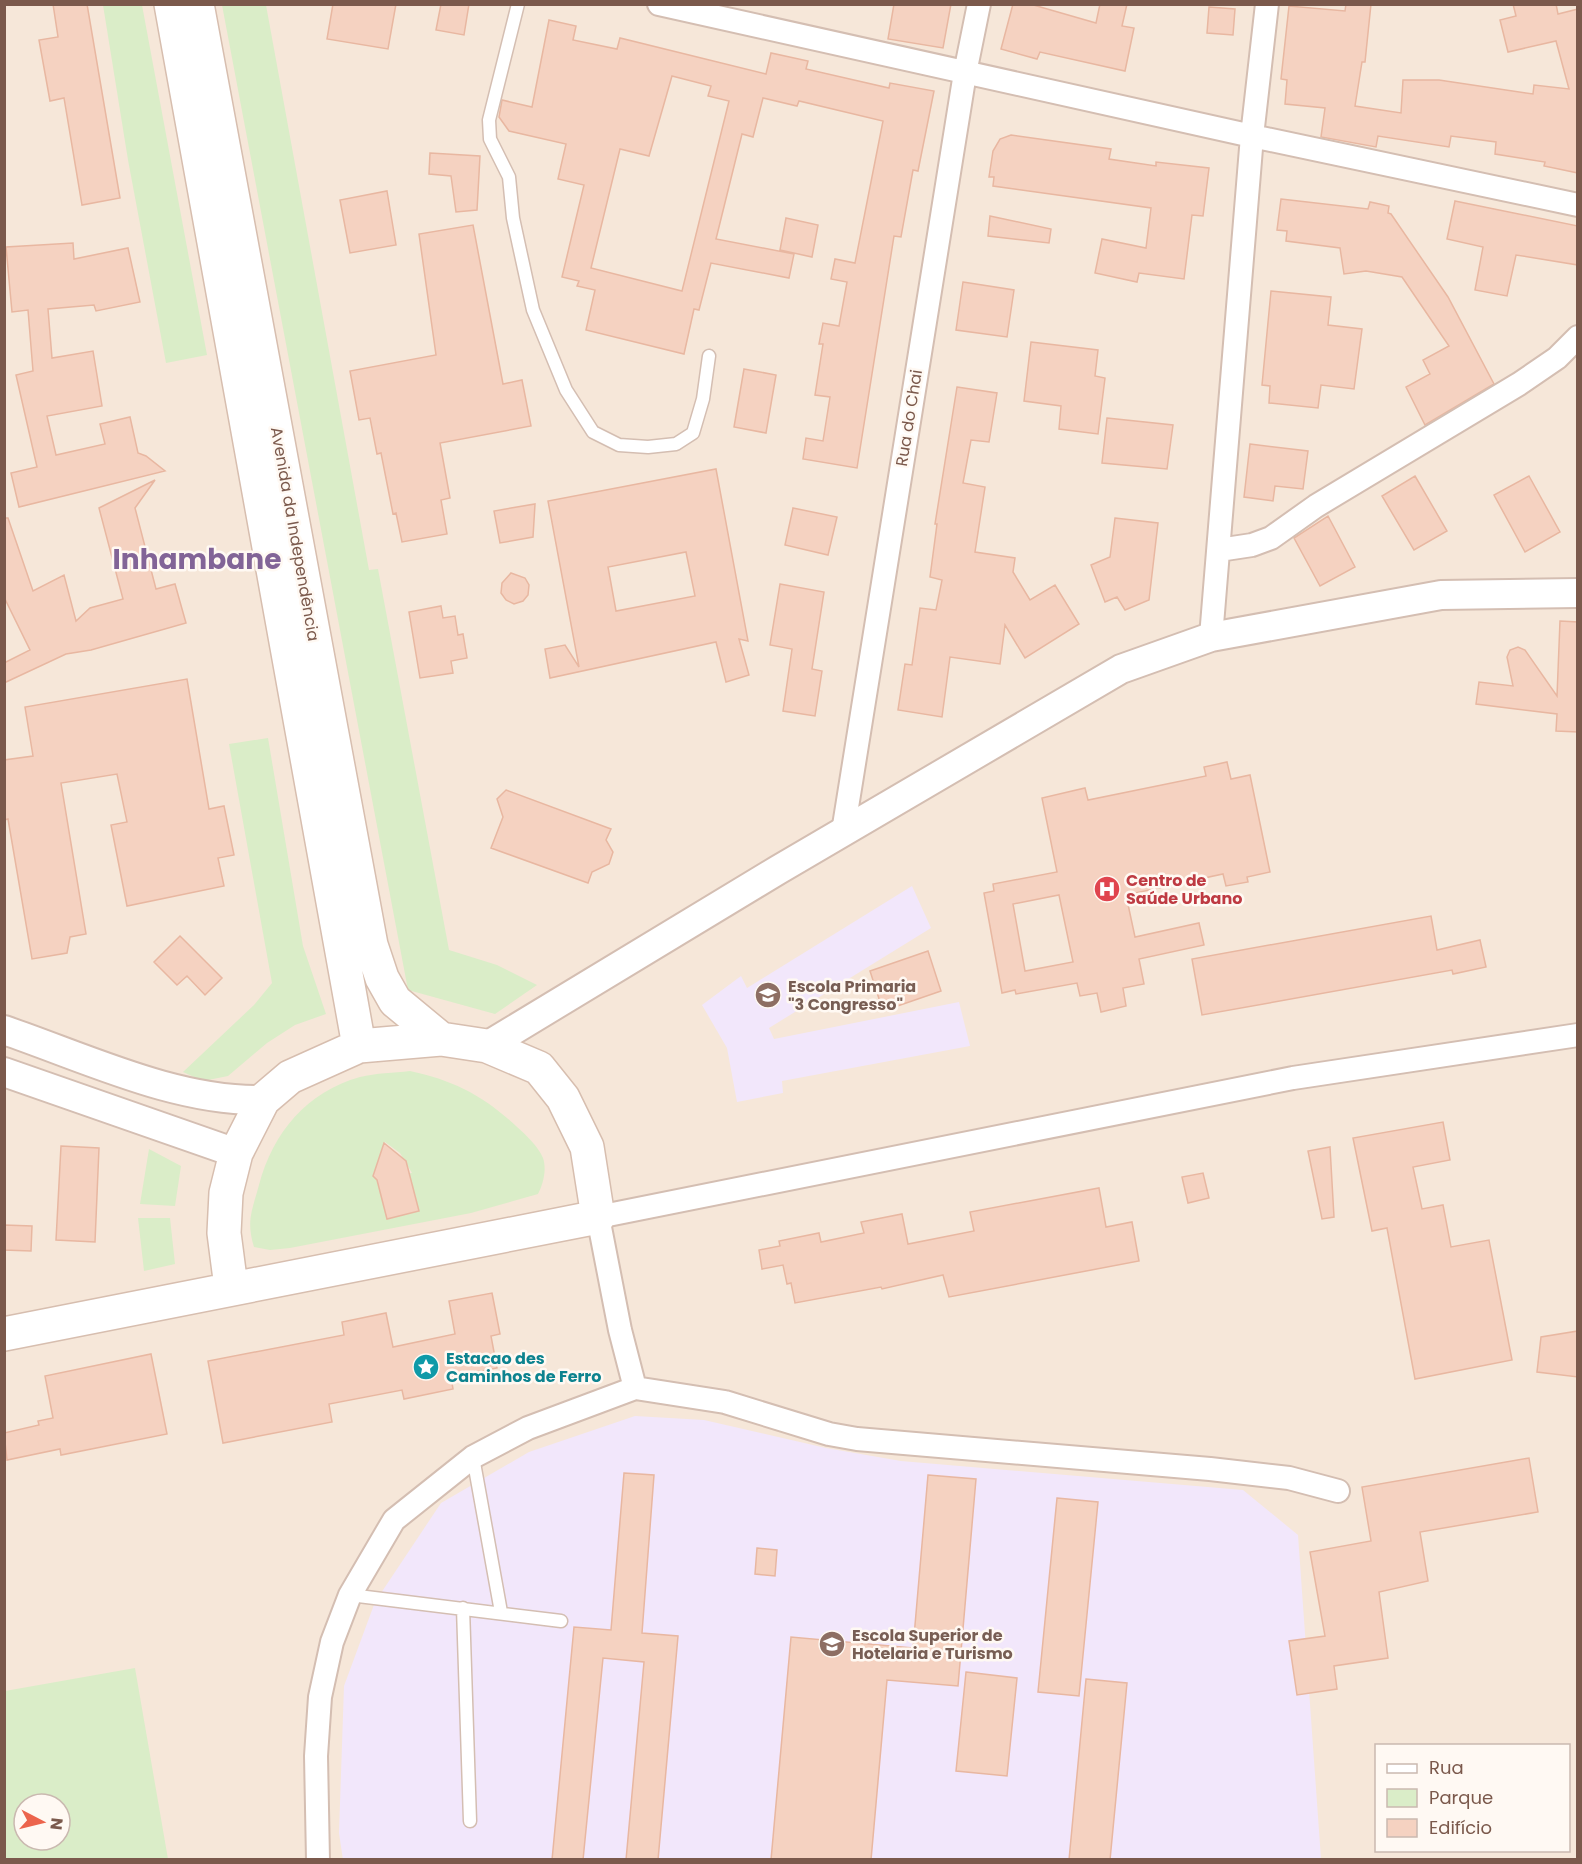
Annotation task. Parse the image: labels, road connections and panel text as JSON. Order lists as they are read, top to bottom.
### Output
{
  "streets": {
    "main road": ["Avenida da Independência"],
    "street": ["Rua do Chai"]
  },
  "districts": ["Inhambane"],
  "places": {
    "hospital": ["Centro de Saúde Urbano"],
    "school or university": ["Escola Primaria \"3 Congresso\"", "Escola Superior de Hotelaria e Turismo"],
    "place": ["Estacao des Caminhos de Ferro"]
  },
  "legend": ["Rua", "Parque", "Edifício"],
  "north": "right"
}
